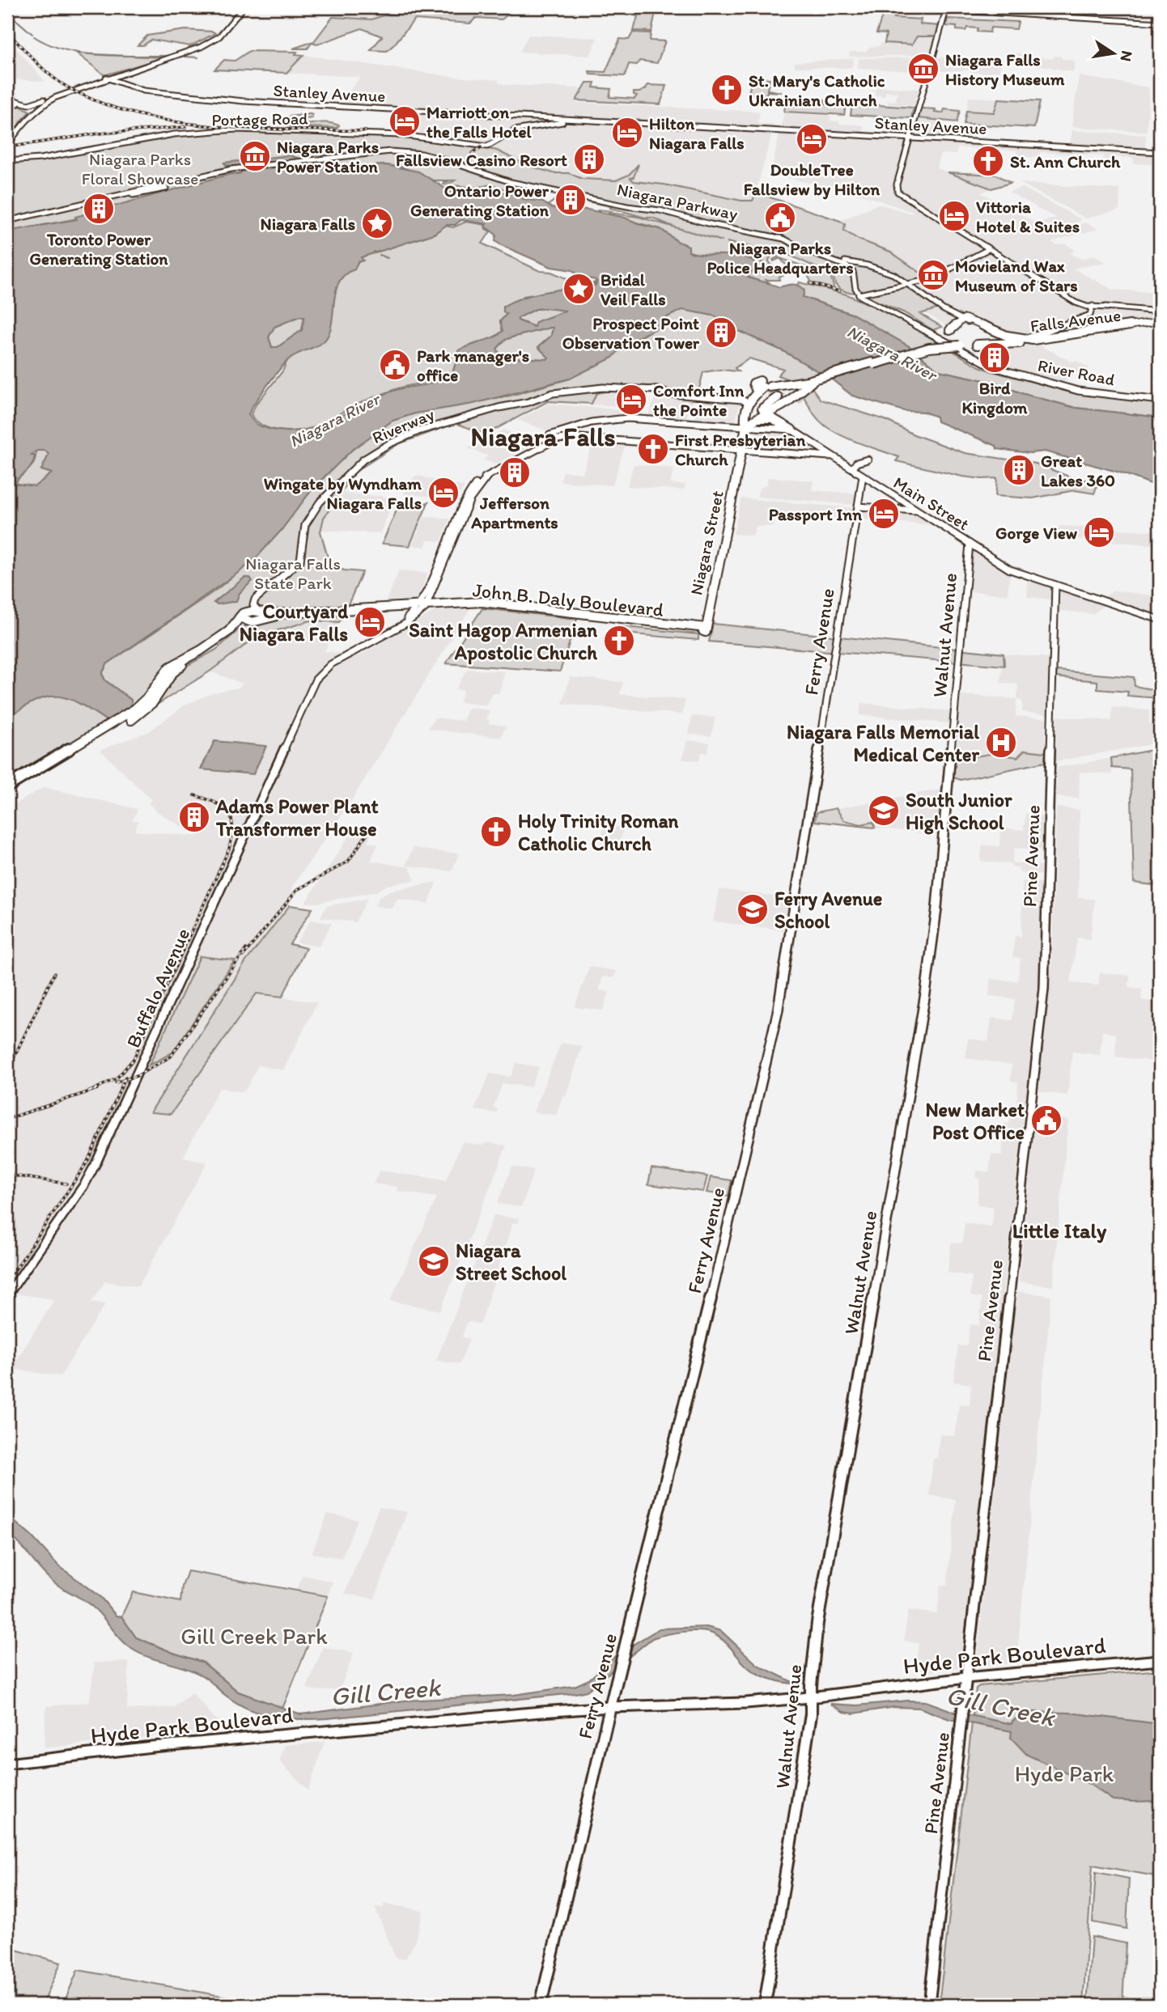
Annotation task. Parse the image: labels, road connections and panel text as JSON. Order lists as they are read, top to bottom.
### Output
{
  "streets": {
    "highway": ["Falls Avenue", "Niagara Street", "John B. Daly Boulevard"],
    "main road": [
      "Stanley Avenue",
      "Portage Road",
      "Niagara Parkway",
      "River Road",
      "Riverway",
      "Main Street",
      "Walnut Avenue",
      "Ferry Avenue",
      "Pine Avenue",
      "Buffalo Avenue",
      "Hyde Park Boulevard"
    ]
  },
  "crossings": [
    ["Stanley Avenue", "Portage Road"],
    ["Niagara Parkway", "Falls Avenue"],
    ["Niagara Parkway", "River Road"],
    ["Riverway", "Niagara Street"],
    ["Riverway", "John B. Daly Boulevard"],
    ["Main Street", "Walnut Avenue"],
    ["Main Street", "Ferry Avenue"],
    ["Main Street", "Pine Avenue"],
    ["Niagara Street", "John B. Daly Boulevard"],
    ["John B. Daly Boulevard", "Buffalo Avenue"],
    ["Walnut Avenue", "Hyde Park Boulevard"],
    ["Ferry Avenue", "Hyde Park Boulevard"],
    ["Pine Avenue", "Hyde Park Boulevard"]
  ],
  "districts": ["Niagara Falls", "Little Italy"],
  "water": ["Niagara River", "Gill Creek"],
  "parks": [
    "Niagara Parks Floral Showcase",
    "Niagara Falls State Park",
    "Gill Creek Park",
    "Hyde Park"
  ],
  "places": {
    "museum": ["Niagara Falls History Museum", "Niagara Parks Power Station", "Movieland Wax Museum of Stars"],
    "church": [
      "St. Mary's Catholic Ukrainian Church",
      "St. Ann Church",
      "First Presbyterian Church",
      "Saint Hagop Armenian Apostolic Church",
      "Holy Trinity Roman Catholic Church"
    ],
    "hotel": [
      "Marriott on the Falls Hotel",
      "Hilton Niagara Falls",
      "DoubleTree Fallsview by Hilton",
      "Vittoria Hotel & Suites",
      "Comfort Inn the Pointe",
      "Wingate by Wyndham Niagara Falls",
      "Passport Inn",
      "Gorge View",
      "Courtyard Niagara Falls"
    ],
    "building": [
      "Fallsview Casino Resort",
      "Ontario Power Generating Station",
      "Toronto Power Generating Station",
      "Prospect Point Observation Tower",
      "Bird Kingdom",
      "Great Lakes 360",
      "Jefferson Apartments",
      "Adams Power Plant Transformer House"
    ],
    "public building": ["Niagara Parks Police Headquarters", "Park manager's office", "New Market Post Office"],
    "place": ["Niagara Falls", "Bridal Veil Falls"],
    "hospital": ["Niagara Falls Memorial Medical Center"],
    "school or university": ["South Junior High School", "Ferry Avenue School", "Niagara Street School"]
  },
  "north": "right"
}
